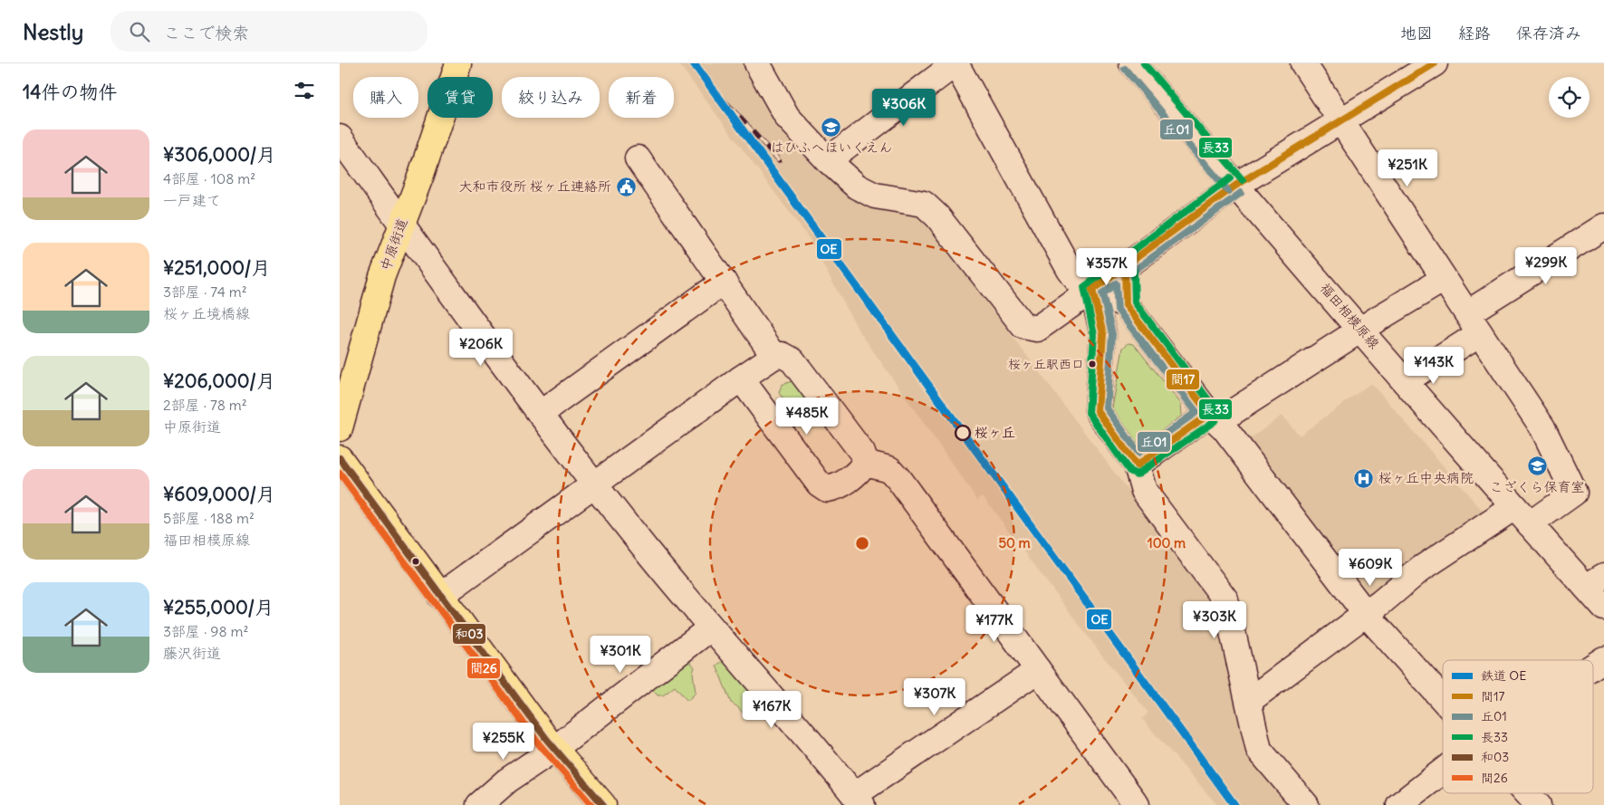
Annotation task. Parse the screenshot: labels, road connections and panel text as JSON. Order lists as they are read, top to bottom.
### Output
{
  "streets": {
    "main road": ["中原街道"],
    "street": ["福田相模原線"]
  },
  "places": {
    "school or university": ["はひふへほいくえん", "こざくら保育室"],
    "public building": ["大和市役所 桜ヶ丘連絡所"],
    "other": ["桜ヶ丘駅西口", "桜ヶ丘"],
    "hospital": ["桜ヶ丘中央病院"]
  },
  "lines": [
    "rail line OE",
    "transit line 間17",
    "transit line 長33",
    "transit line 丘01",
    "transit line 和03",
    "transit line 間26"
  ],
  "legend": [
    "鉄道 OE",
    "間17",
    "丘01",
    "長33",
    "和03",
    "間26"
  ],
  "page": {
    "header": "Nestly",
    "search": "ここで検索",
    "nav": ["地図", "経路", "保存済み"],
    "heading": "14件の物件",
    "chip": [
      "購入",
      "賃貸",
      "絞り込み",
      "新着"
    ],
    "price": [
      "¥306K",
      "¥251K",
      "¥299K",
      "¥357K",
      "¥206K",
      "¥143K",
      "¥485K",
      "¥609K",
      "¥303K",
      "¥177K",
      "¥301K",
      "¥307K",
      "¥167K",
      "¥255K"
    ],
    "list": [
      {
        "name": "¥306,000/月",
        "note": "4部屋 · 108 m² · 一戸建て"
      },
      {
        "name": "¥251,000/月",
        "note": "3部屋 · 74 m² · 桜ヶ丘境橋線"
      },
      {
        "name": "¥206,000/月",
        "note": "2部屋 · 78 m² · 中原街道"
      },
      {
        "name": "¥609,000/月",
        "note": "5部屋 · 188 m² · 福田相模原線"
      },
      {
        "name": "¥255,000/月",
        "note": "3部屋 · 98 m² · 藤沢街道"
      }
    ]
  },
  "rings": ["50 m", "100 m"]
}
